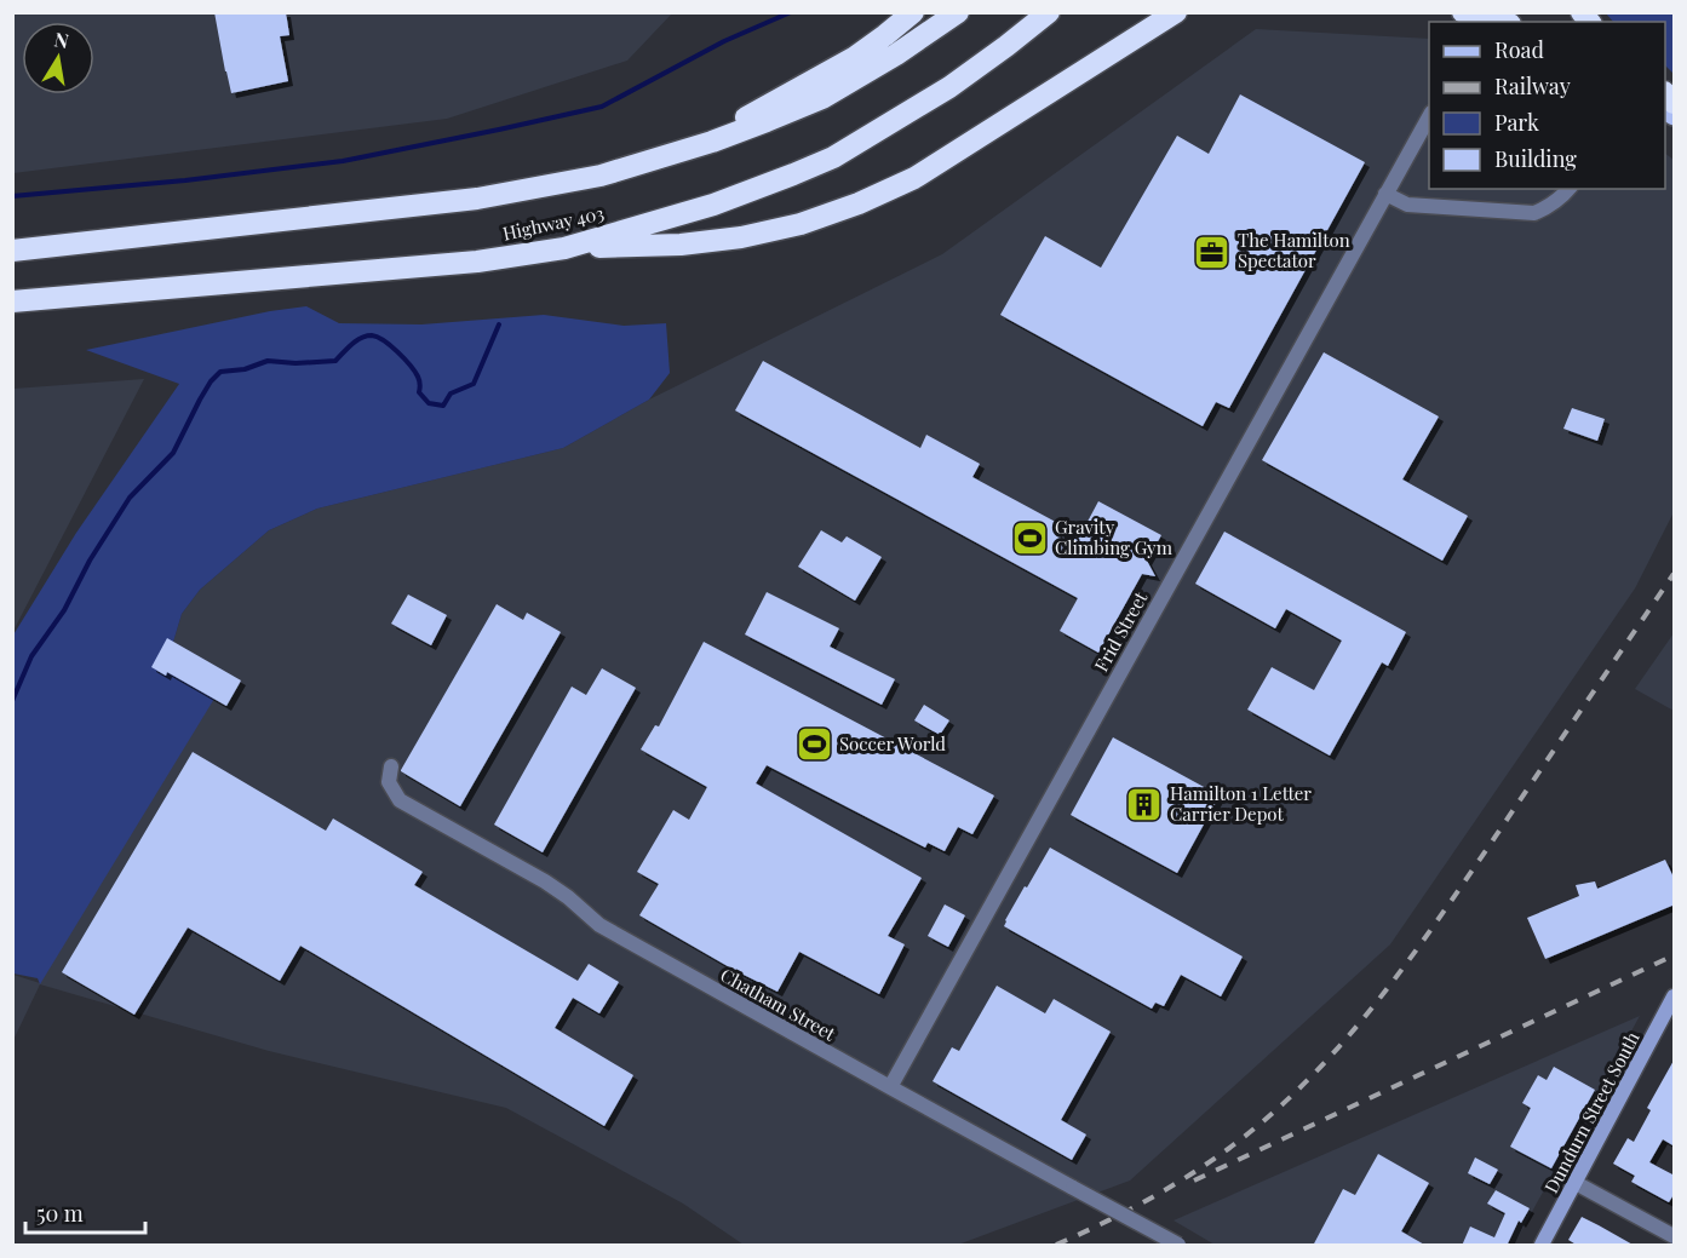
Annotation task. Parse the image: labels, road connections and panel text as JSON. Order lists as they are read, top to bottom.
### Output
{
  "streets": {
    "highway": ["Highway 403"],
    "main road": ["Dundurn Street South"],
    "street": ["Frid Street", "Chatham Street"]
  },
  "crossings": [
    ["Frid Street", "Chatham Street"]
  ],
  "places": {
    "office": ["The Hamilton Spectator"],
    "sports": ["Gravity Climbing Gym", "Soccer World"],
    "building": ["Hamilton 1 Letter Carrier Depot"]
  },
  "legend": [
    "Road",
    "Railway",
    "Park",
    "Building"
  ],
  "scale_bar": "50 m",
  "north": "top"
}
